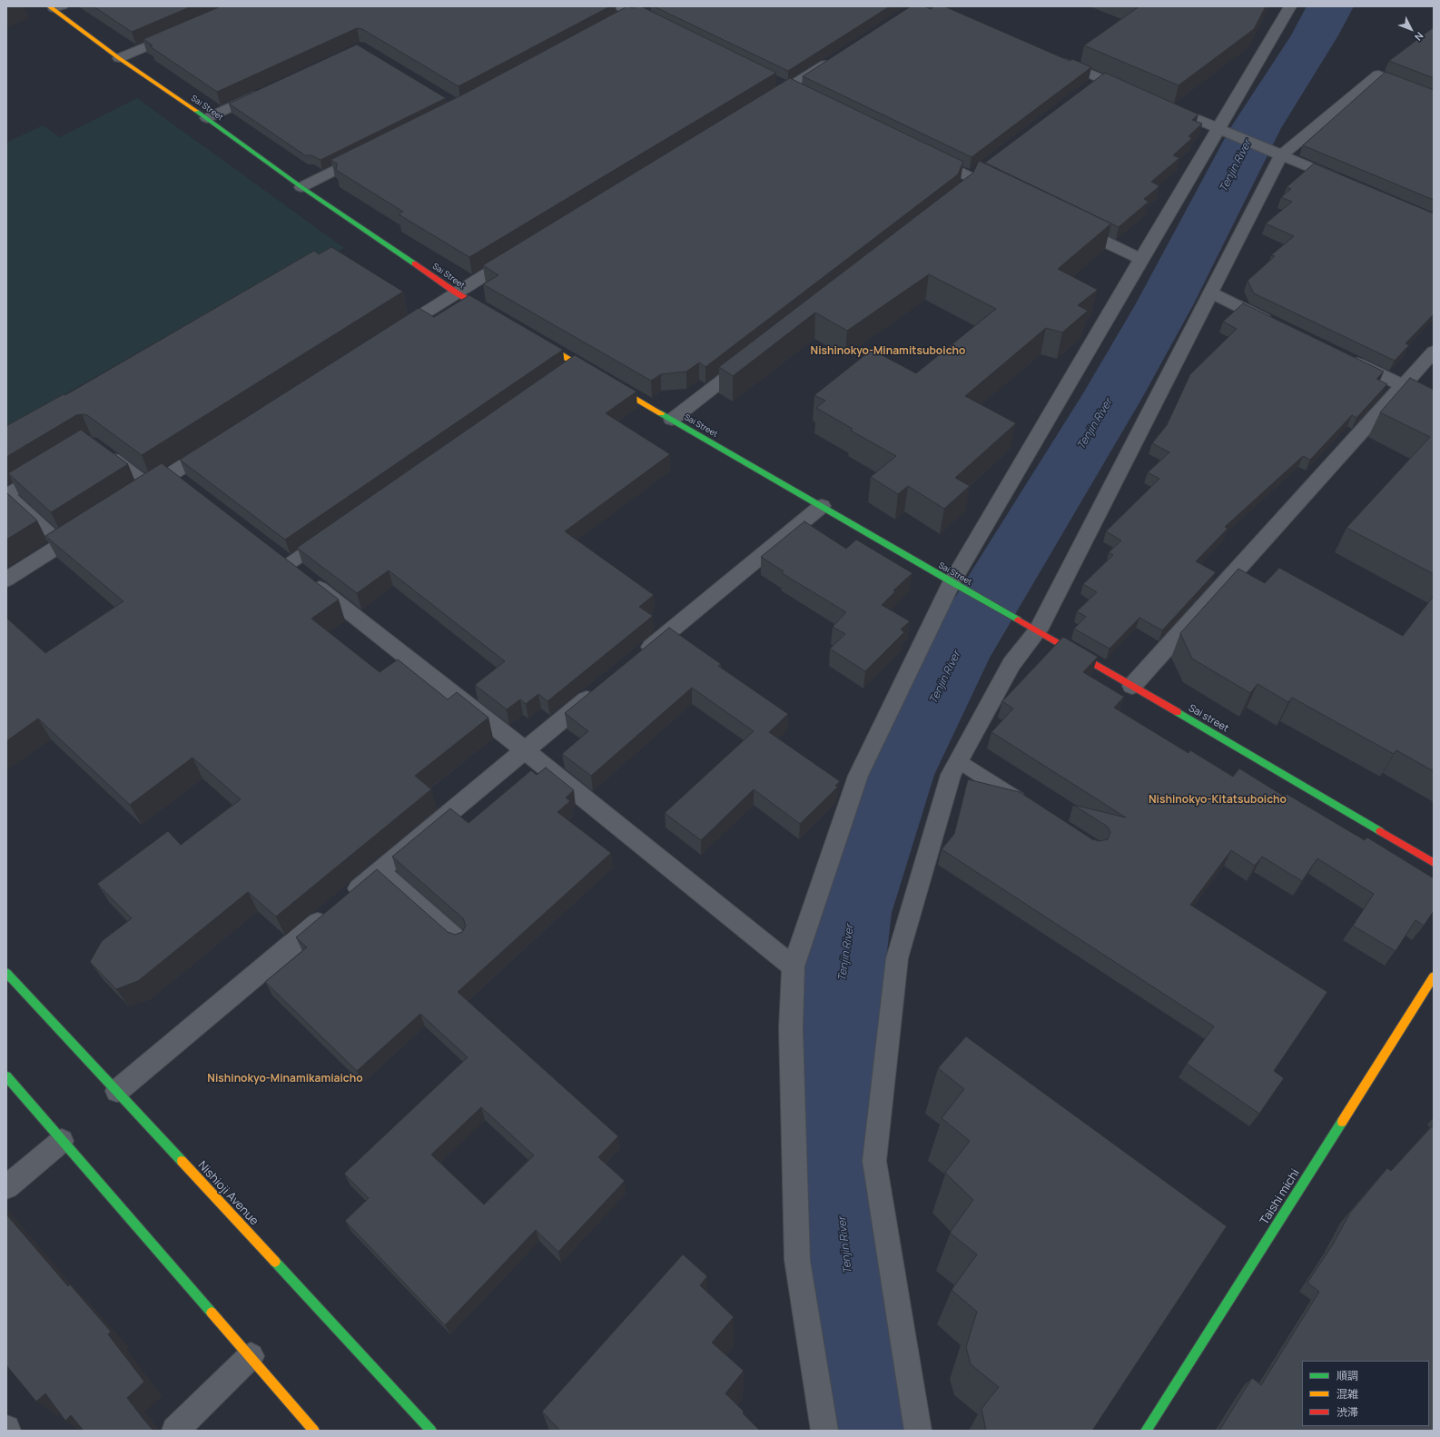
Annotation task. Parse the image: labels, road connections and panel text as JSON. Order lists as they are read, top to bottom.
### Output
{
  "streets": {
    "street": [
      "Sai Street",
      "Sai street",
      "Nishioji Avenue",
      "Taishi michi"
    ]
  },
  "crossings": [
    ["Sai Street", "Sai street"]
  ],
  "districts": ["Nishinokyo-Minamitsuboicho", "Nishinokyo-Kitatsuboicho", "Nishinokyo-Minamikamiaicho"],
  "water": ["Tenjin River"],
  "legend": ["順調", "混雑", "渋滞"],
  "north": "bottom right"
}
